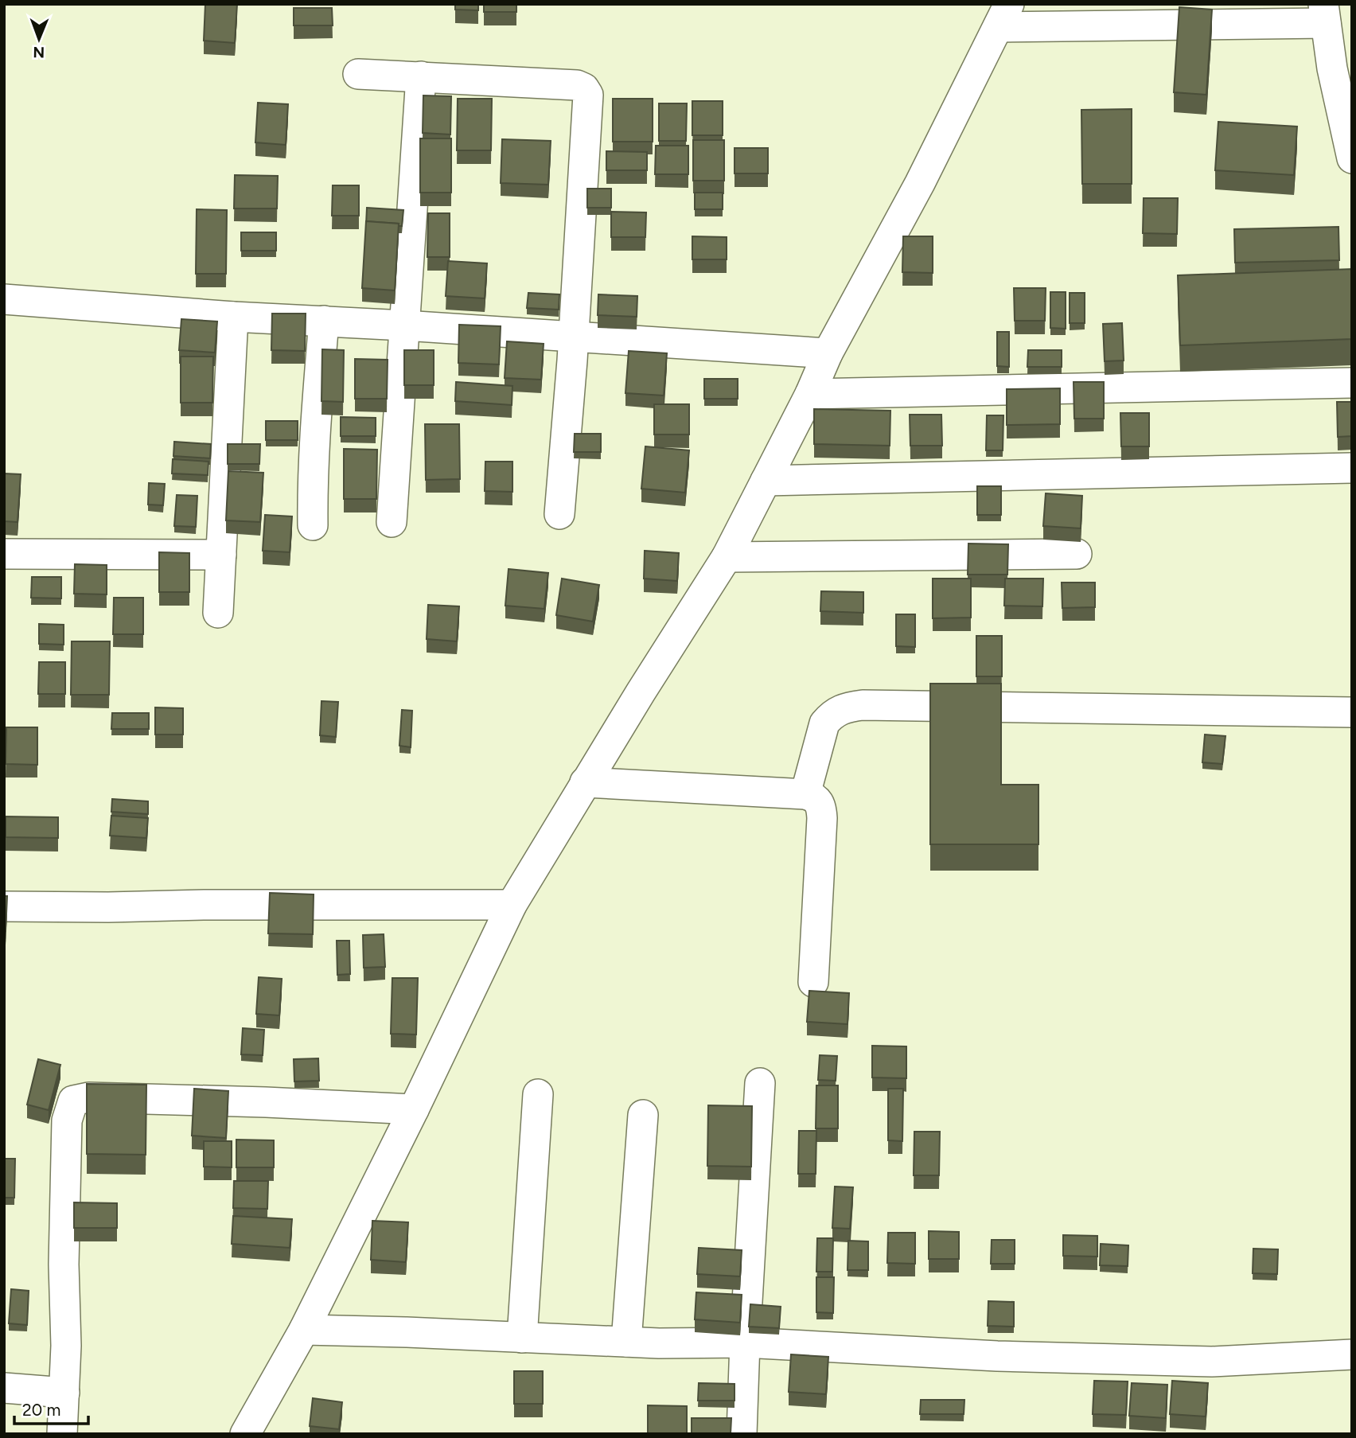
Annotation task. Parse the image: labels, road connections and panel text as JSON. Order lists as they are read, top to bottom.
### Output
{
  "scale_bar": "20 m",
  "north": "bottom"
}
